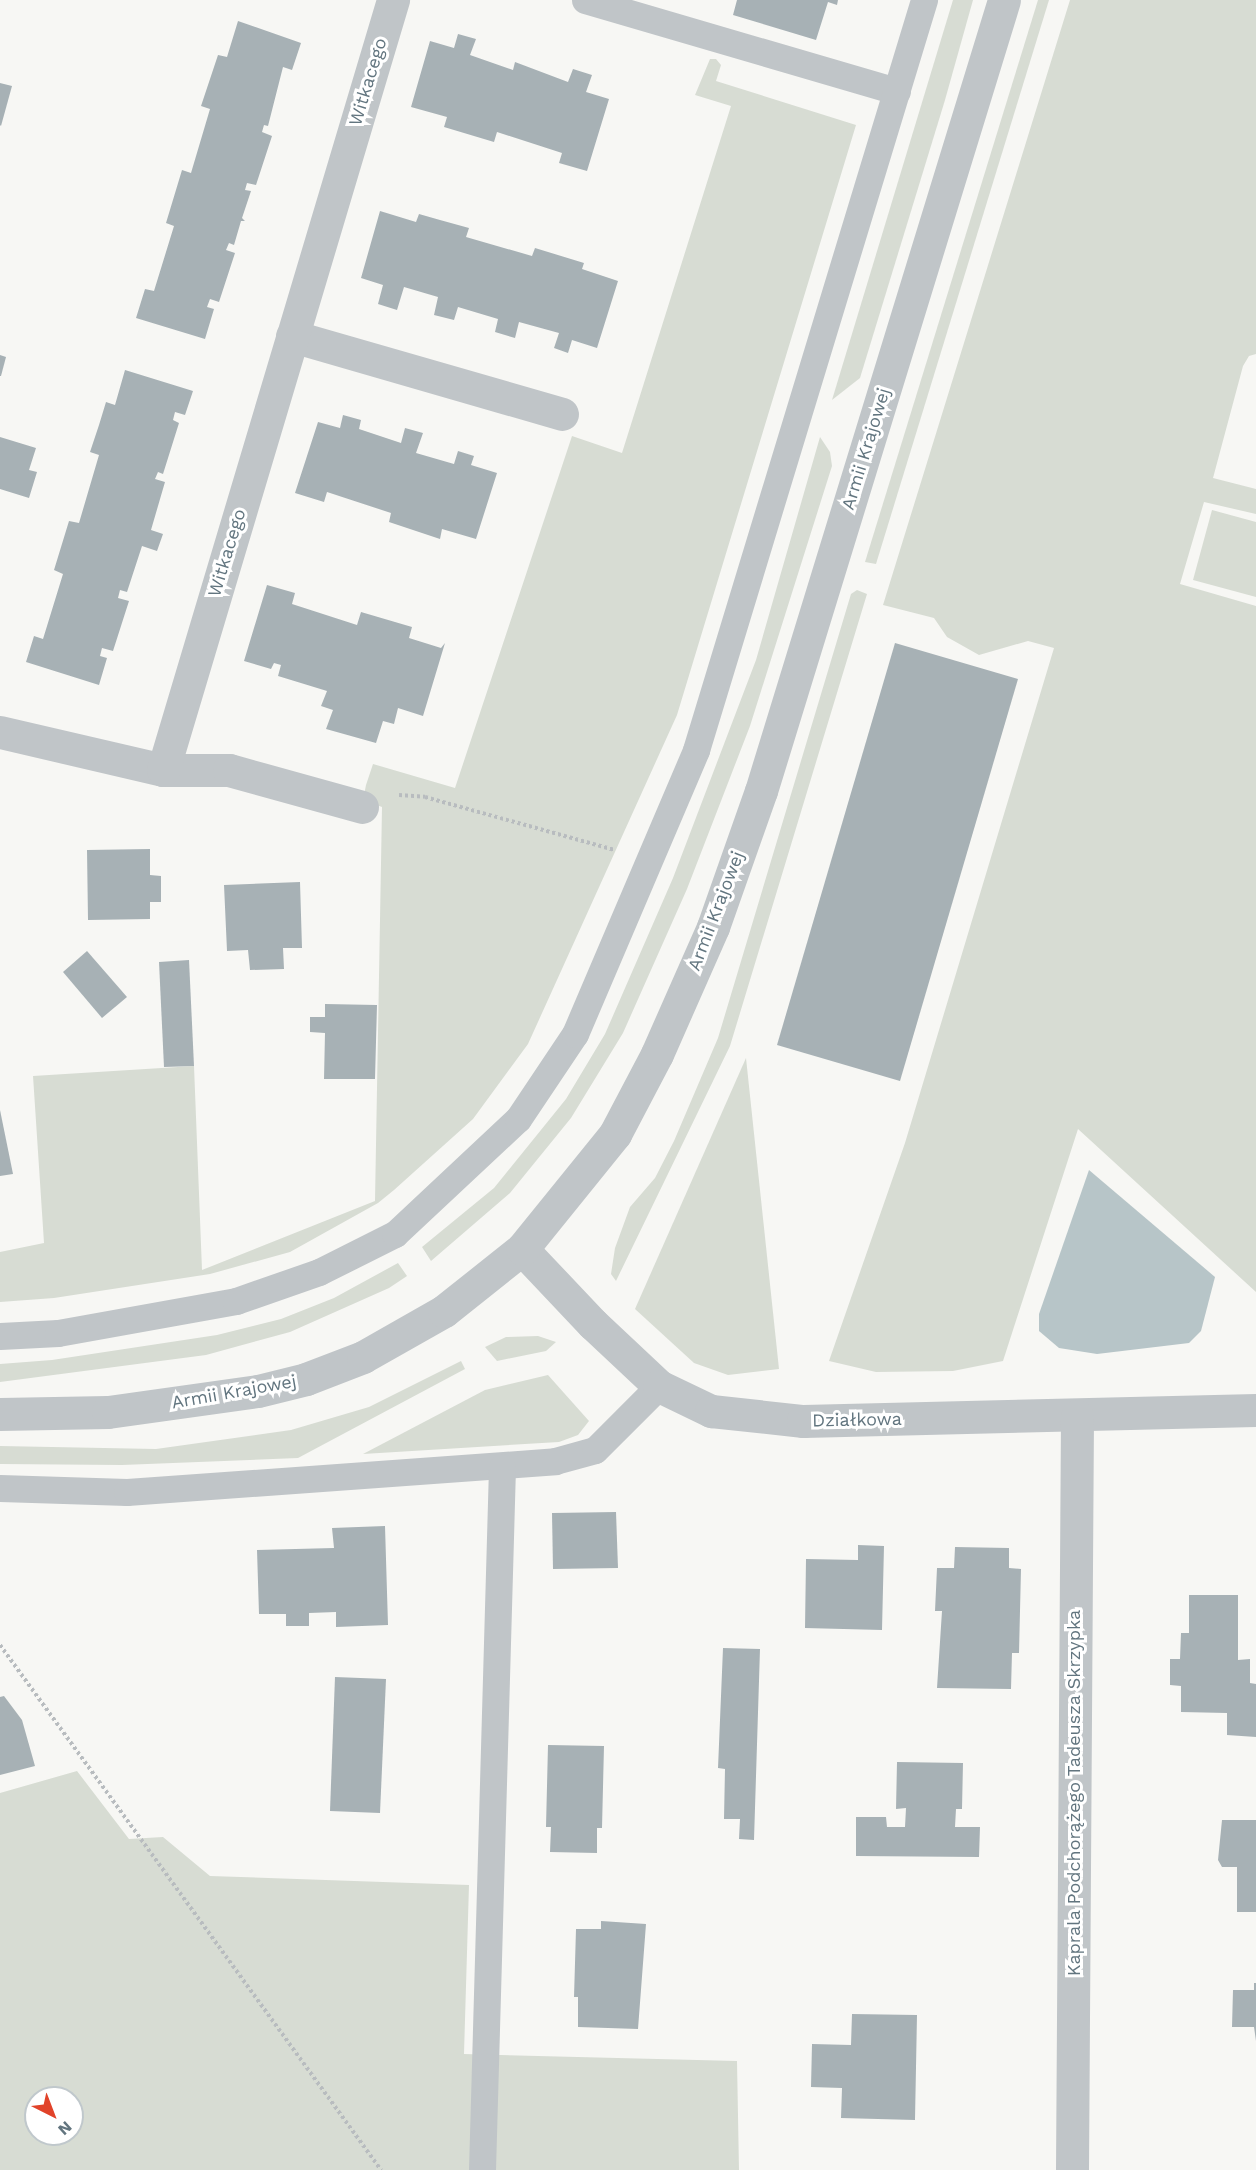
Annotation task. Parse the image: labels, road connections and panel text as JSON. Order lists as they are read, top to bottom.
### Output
{
  "streets": {
    "street": [
      "Witkacego",
      "Armii Krajowej",
      "Działkowa",
      "Kaprala Podchorążego Tadeusza Skrzypka"
    ]
  },
  "crossings": [
    ["Armii Krajowej", "Działkowa"],
    ["Działkowa", "Kaprala Podchorążego Tadeusza Skrzypka"]
  ],
  "north": "bottom right"
}
